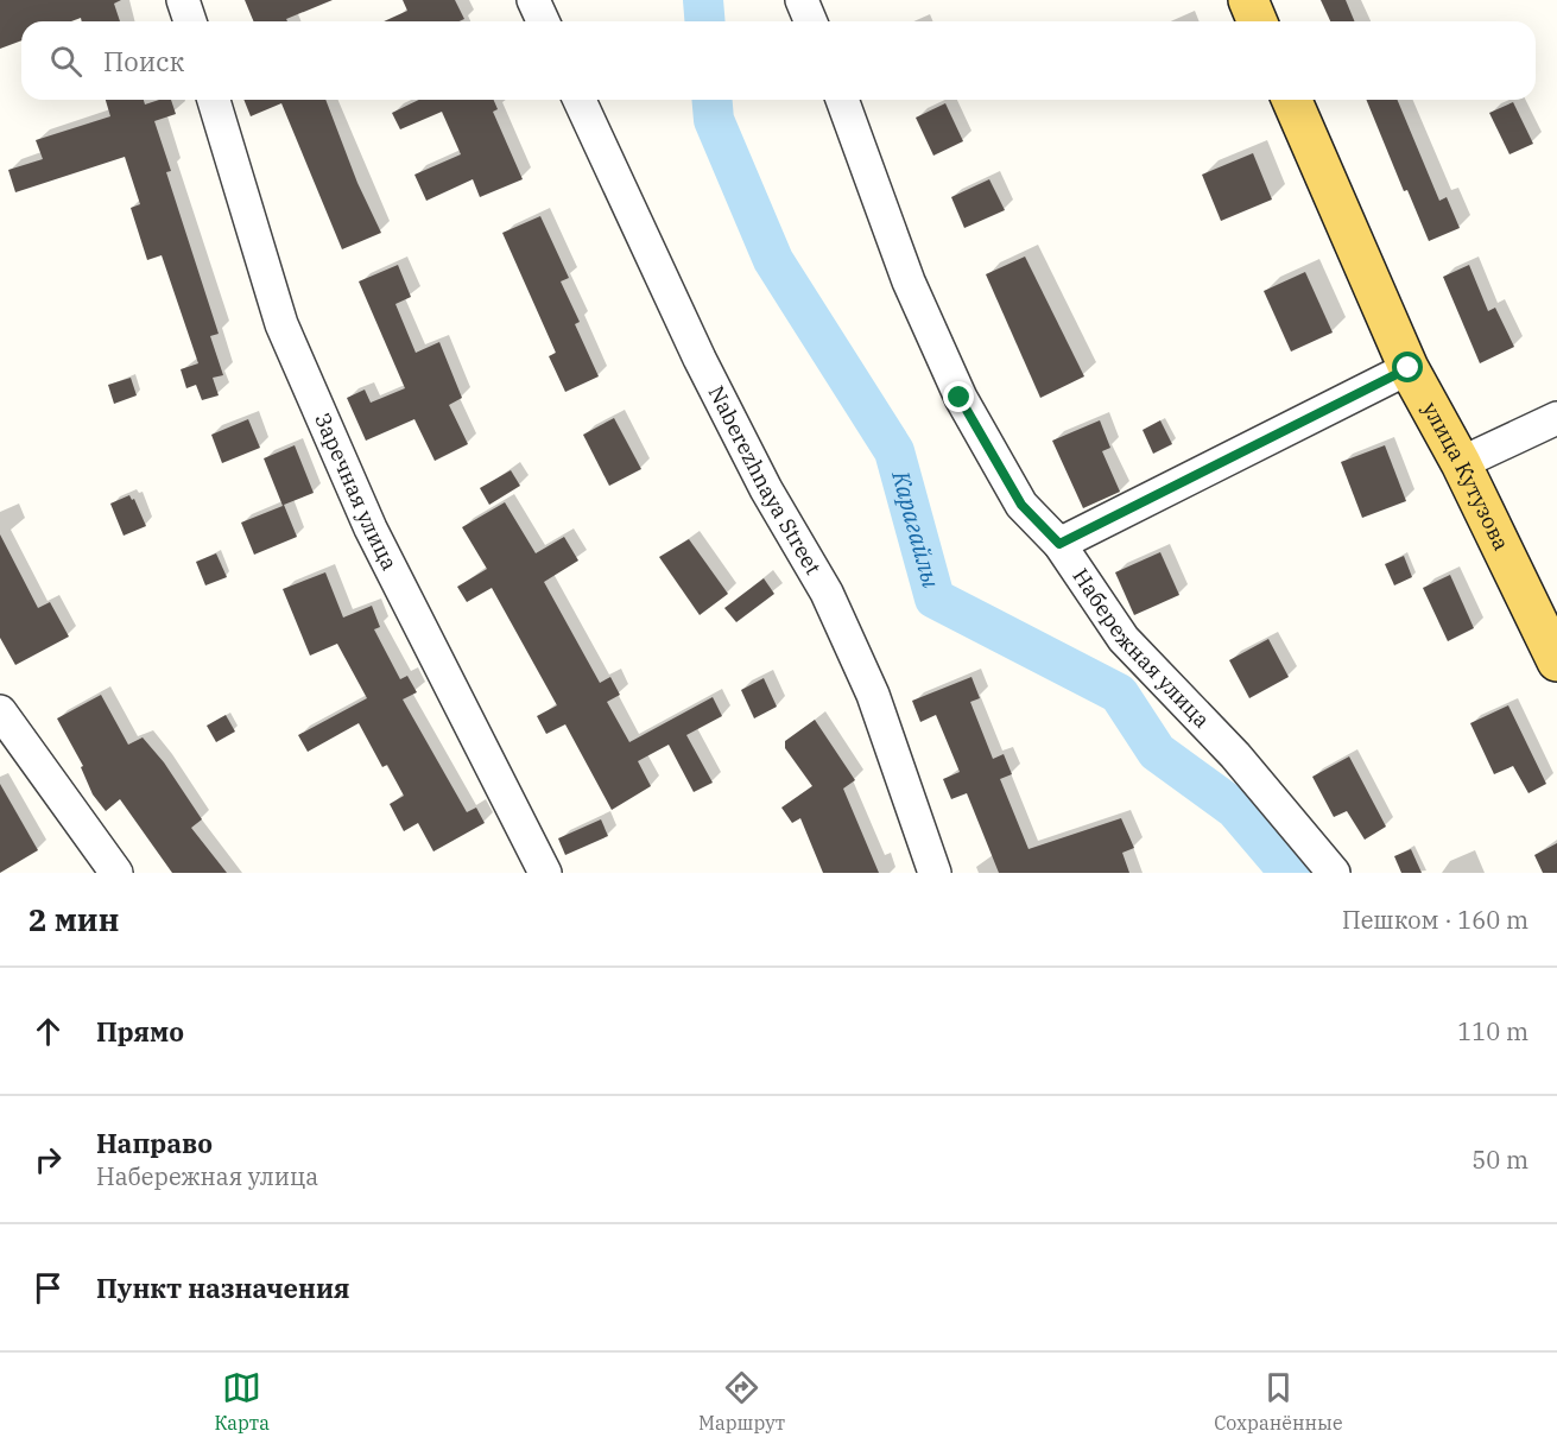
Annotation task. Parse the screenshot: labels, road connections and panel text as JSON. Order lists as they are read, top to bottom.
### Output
{
  "streets": {
    "main road": ["улица Кутузова"],
    "street": ["Naberezhnaya Street", "Заречная улица", "Набережная улица"]
  },
  "water": ["Карагайлы"],
  "page": {
    "search": "Поиск",
    "heading": ["2 мин", "Пешком · 160 m"],
    "list": [
      ["Прямо", "110 m"],
      ["Направо", "Набережная улица", "50 m"],
      "Пункт назначения"
    ],
    "nav": ["Карта", "Маршрут", "Сохранённые"]
  }
}
